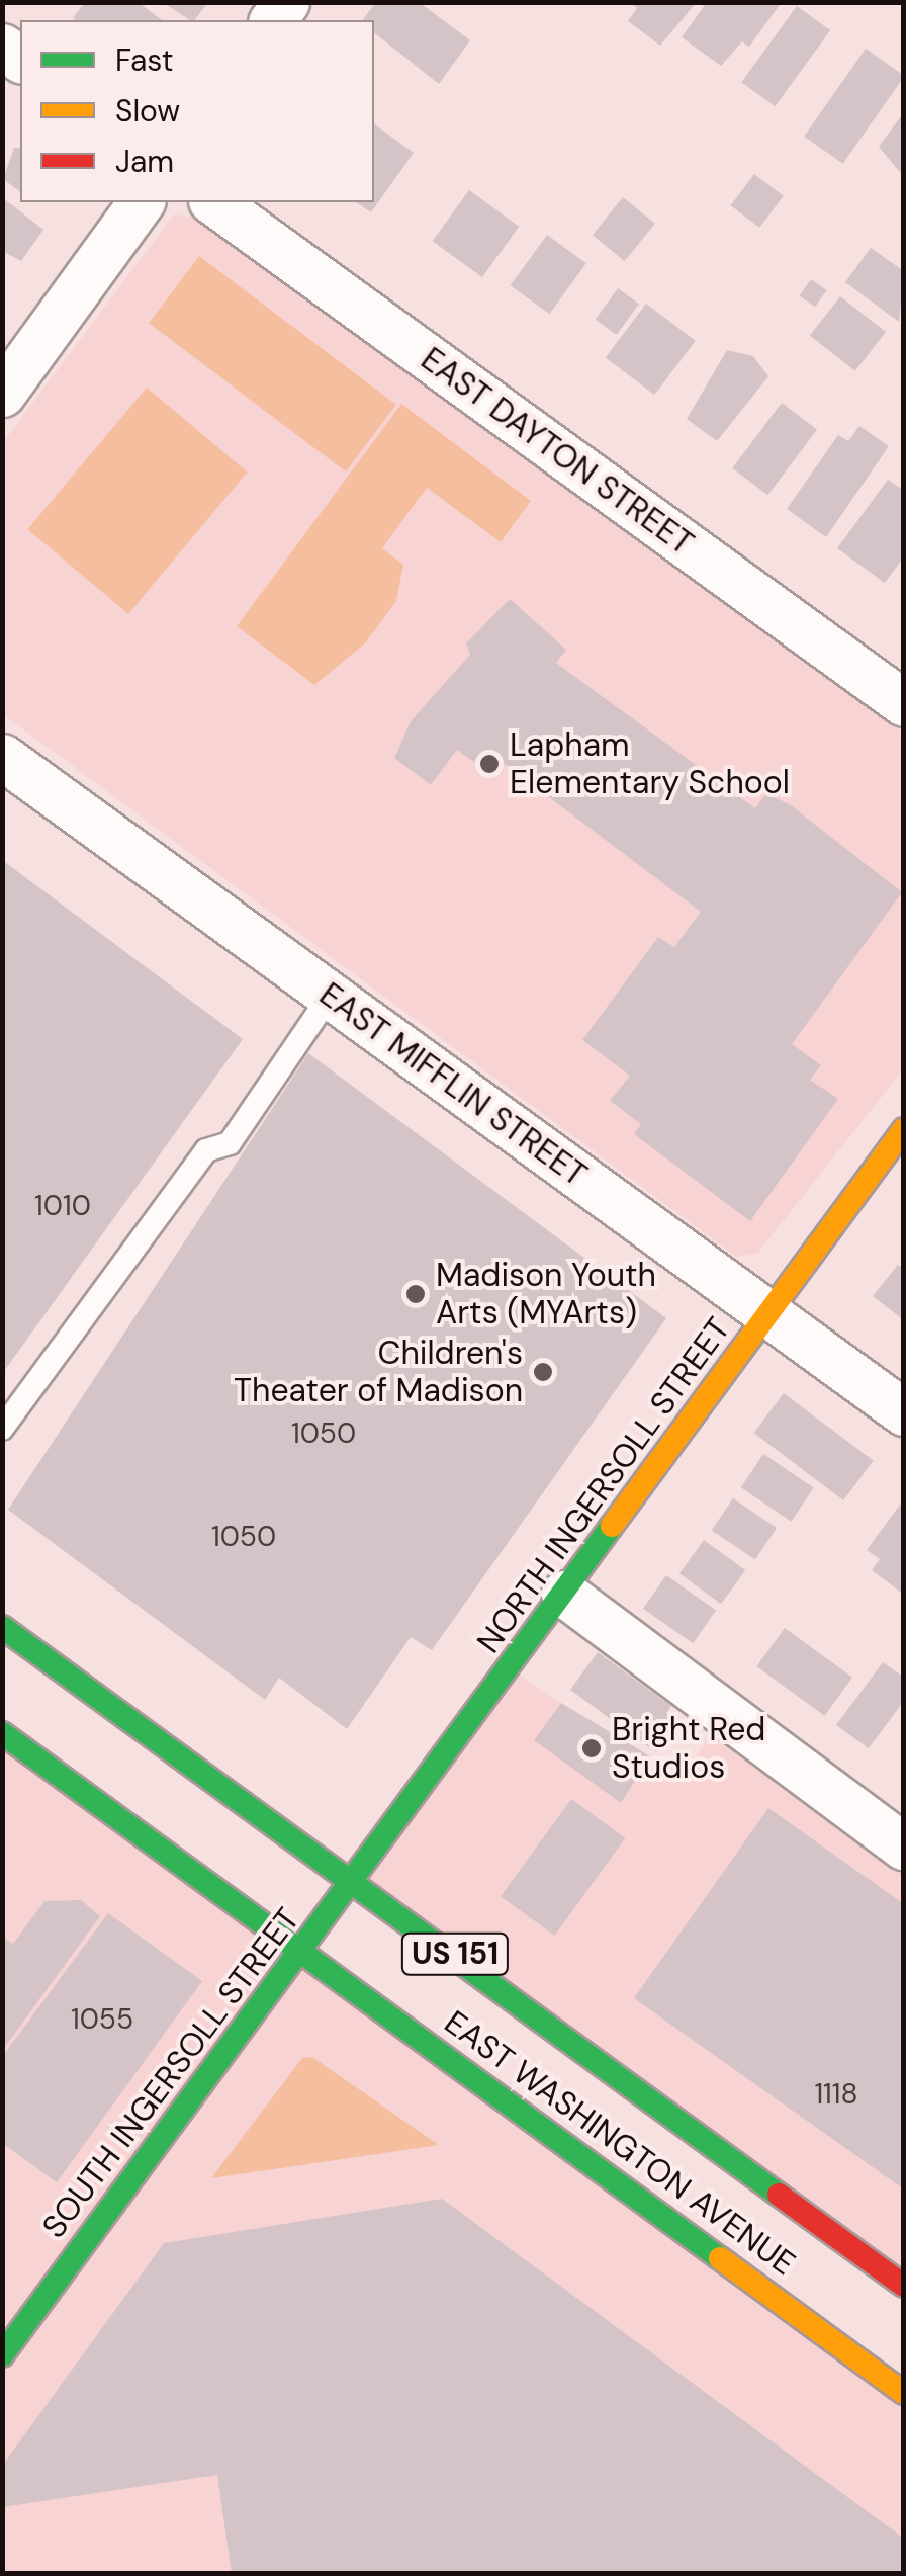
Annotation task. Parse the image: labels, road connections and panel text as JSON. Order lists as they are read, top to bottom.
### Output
{
  "streets": {
    "main road": [
      "NORTH INGERSOLL STREET",
      "US 151",
      "SOUTH INGERSOLL STREET",
      "EAST WASHINGTON AVENUE"
    ],
    "street": ["EAST DAYTON STREET", "EAST MIFFLIN STREET"]
  },
  "crossings": [
    ["EAST MIFFLIN STREET", "NORTH INGERSOLL STREET"],
    ["NORTH INGERSOLL STREET", "SOUTH INGERSOLL STREET"],
    ["NORTH INGERSOLL STREET", "EAST WASHINGTON AVENUE"],
    ["SOUTH INGERSOLL STREET", "EAST WASHINGTON AVENUE"]
  ],
  "places": [
    "Lapham Elementary School",
    "Madison Youth Arts (MYArts)",
    "Children's Theater of Madison",
    "Bright Red Studios"
  ],
  "house_numbers": [
    "1010",
    "1050",
    "1050",
    "1055",
    "1118"
  ],
  "legend": ["Fast", "Slow", "Jam"]
}
